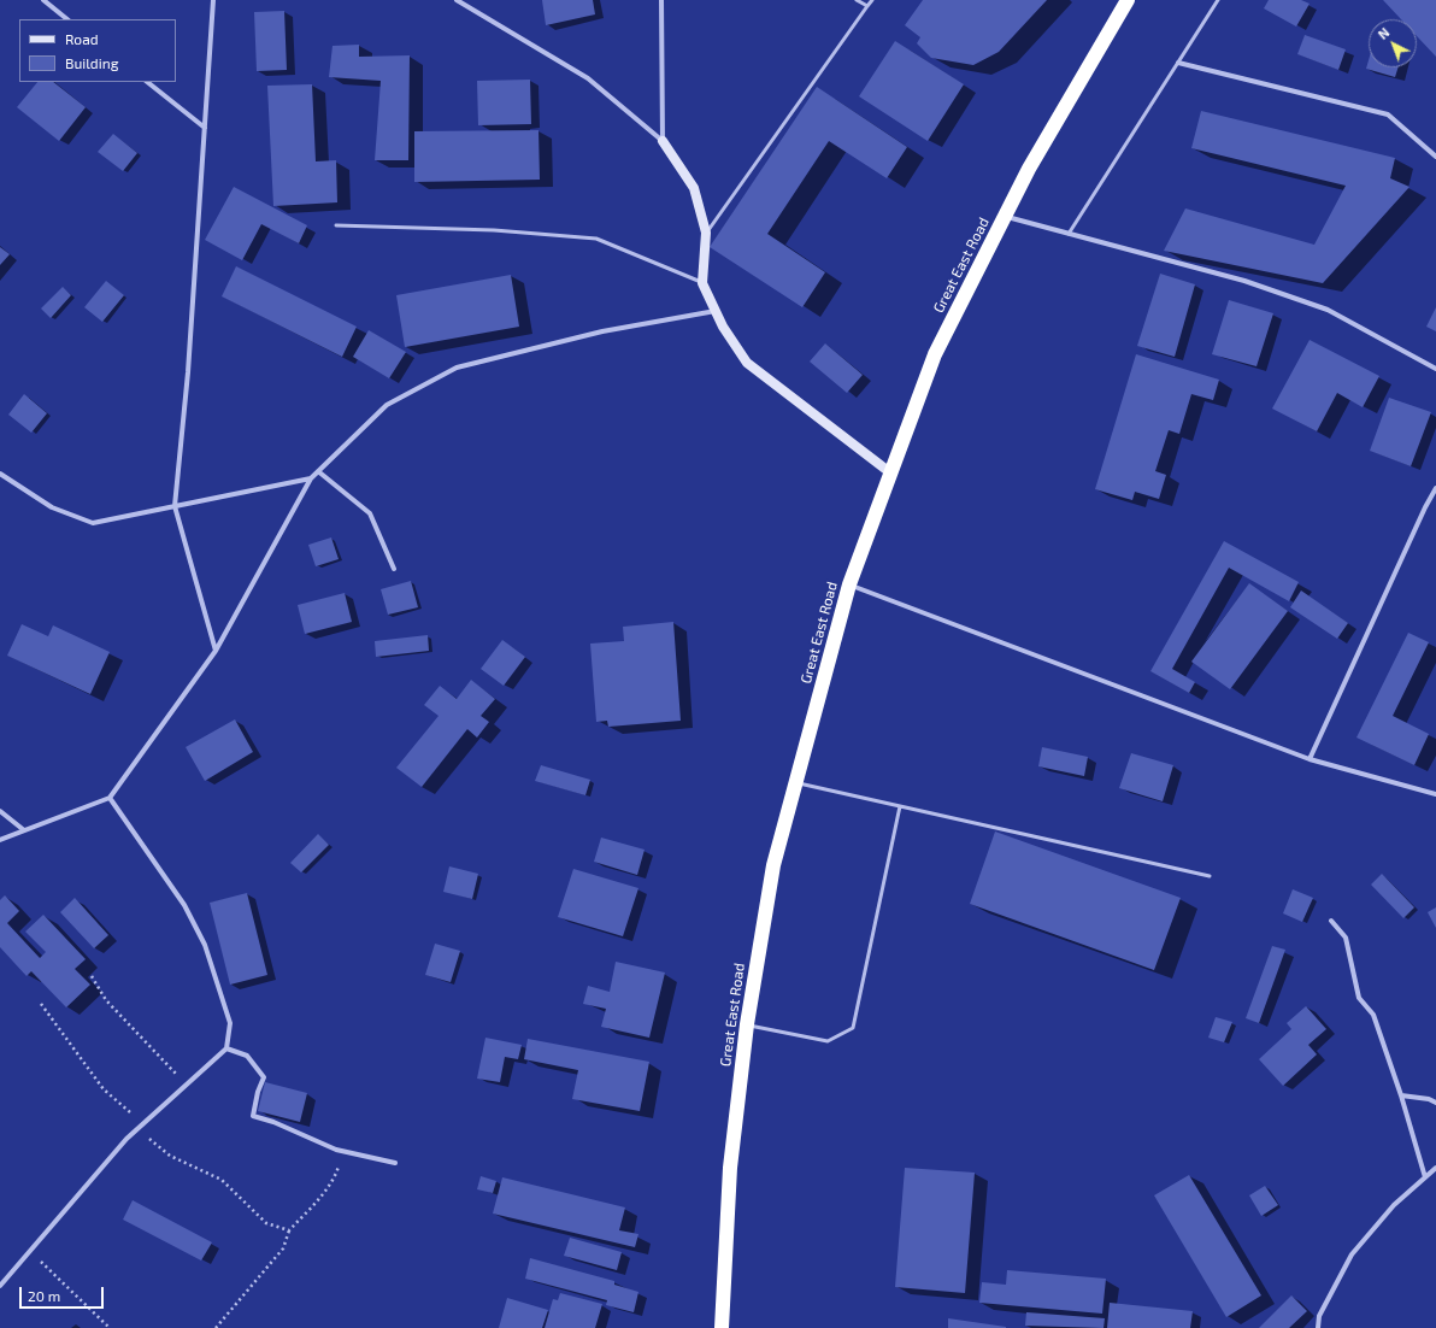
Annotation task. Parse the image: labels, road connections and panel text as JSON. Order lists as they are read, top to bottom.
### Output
{
  "streets": {
    "highway": ["Great East Road"]
  },
  "legend": ["Road", "Building"],
  "scale_bar": "20 m",
  "north": "top left"
}
